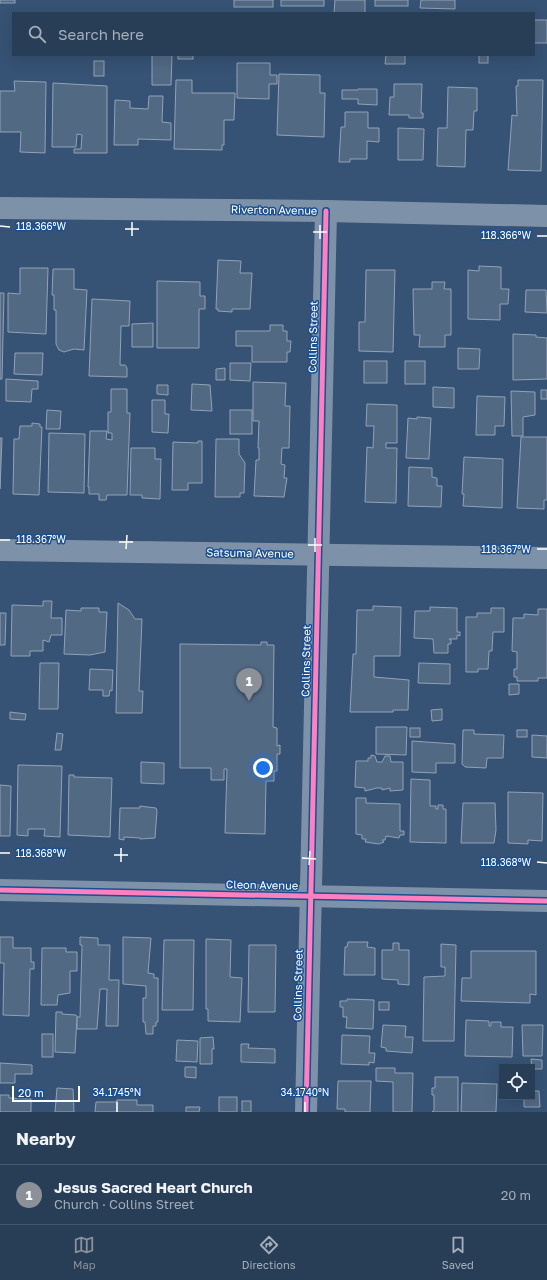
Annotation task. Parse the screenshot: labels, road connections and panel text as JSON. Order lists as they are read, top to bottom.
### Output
{
  "streets": {
    "street": [
      "Riverton Avenue",
      "Collins Street",
      "Satsuma Avenue",
      "Cleon Avenue"
    ]
  },
  "crossings": [
    ["Riverton Avenue", "Collins Street"],
    ["Collins Street", "Satsuma Avenue"],
    ["Collins Street", "Cleon Avenue"]
  ],
  "scale_bar": "20 m",
  "page": {
    "search": "Search here",
    "pins": "1",
    "scale": "20 m",
    "heading": "Nearby",
    "list": [
      {
        "mark": "1",
        "name": "Jesus Sacred Heart Church",
        "note": "Church · Collins Street",
        "value": "20 m"
      }
    ],
    "nav": ["Map", "Directions", "Saved"]
  },
  "coordinates": [
    "118.366°W",
    "118.367°W",
    "118.368°W",
    "34.1745°N",
    "34.1740°N"
  ]
}
